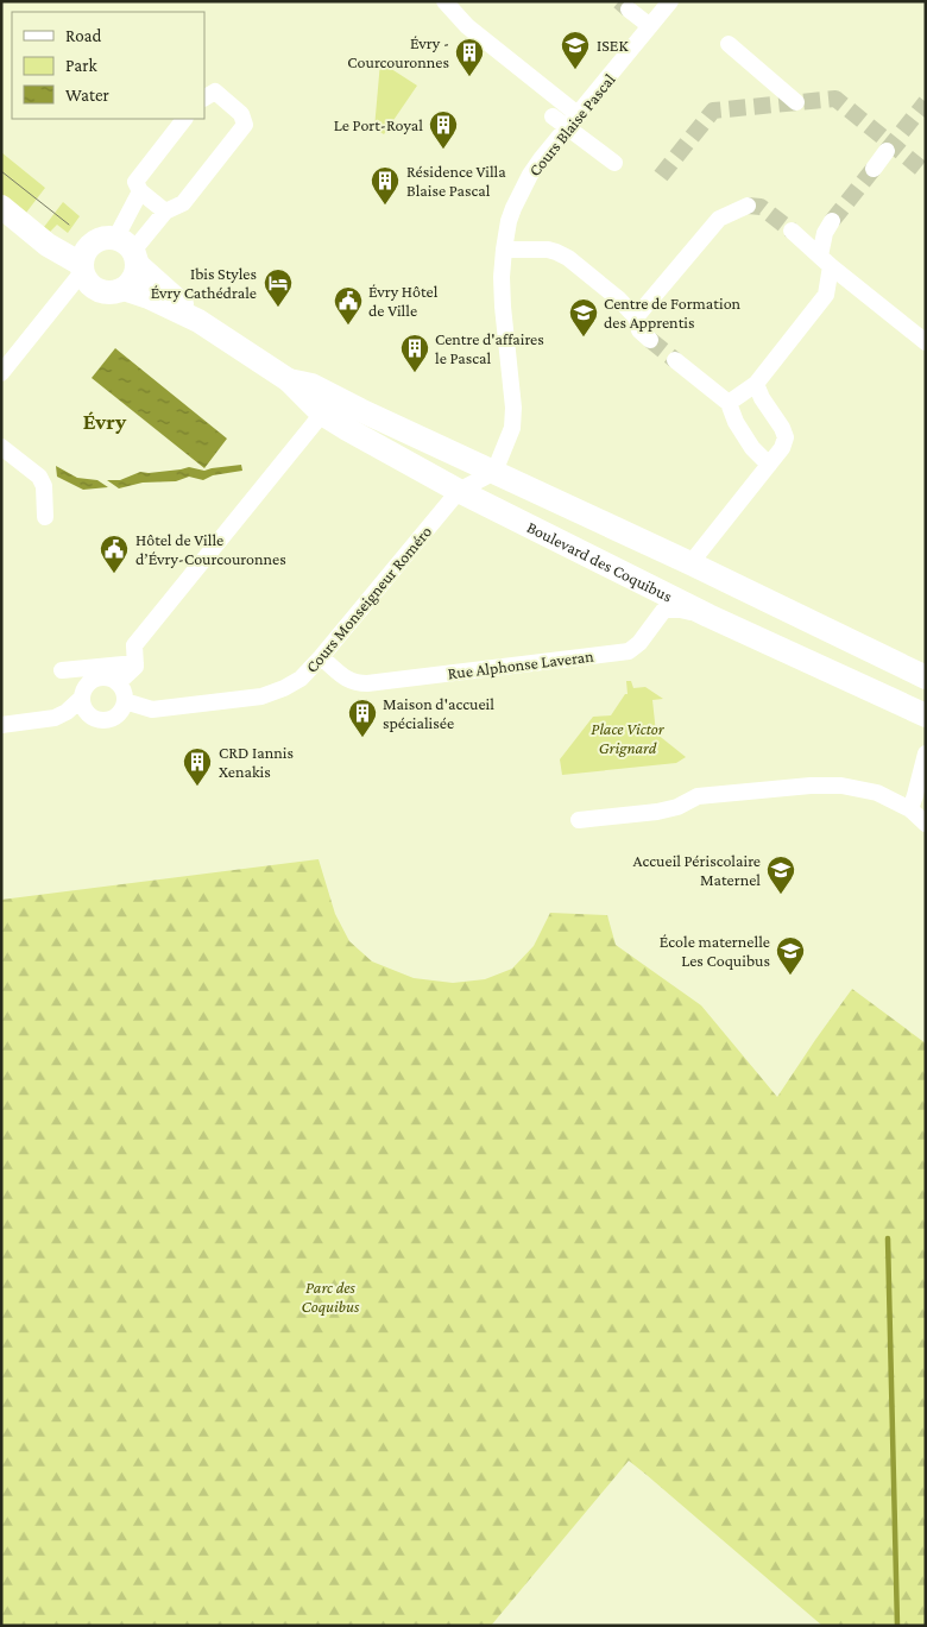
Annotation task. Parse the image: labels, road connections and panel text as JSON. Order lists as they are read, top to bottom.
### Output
{
  "streets": {
    "main road": ["Boulevard des Coquibus"],
    "street": ["Cours Blaise Pascal", "Cours Monseigneur Roméro", "Rue Alphonse Laveran"]
  },
  "crossings": [
    ["Cours Blaise Pascal", "Boulevard des Coquibus"],
    ["Cours Blaise Pascal", "Cours Monseigneur Roméro"],
    ["Boulevard des Coquibus", "Cours Monseigneur Roméro"],
    ["Boulevard des Coquibus", "Rue Alphonse Laveran"],
    ["Cours Monseigneur Roméro", "Rue Alphonse Laveran"]
  ],
  "districts": ["Évry"],
  "parks": ["Place Victor Grignard", "Parc des Coquibus"],
  "places": {
    "school or university": [
      "ISEK",
      "Centre de Formation des Apprentis",
      "Accueil Périscolaire Maternel",
      "École maternelle Les Coquibus"
    ],
    "building": [
      "Évry - Courcouronnes",
      "Le Port-Royal",
      "Résidence Villa Blaise Pascal",
      "Centre d'affaires le Pascal",
      "Maison d'accueil spécialisée",
      "CRD Iannis Xenakis"
    ],
    "hotel": ["Ibis Styles Évry Cathédrale"],
    "public building": ["Évry Hôtel de Ville", "Hôtel de Ville d’Évry-Courcouronnes"]
  },
  "legend": ["Road", "Park", "Water"]
}
